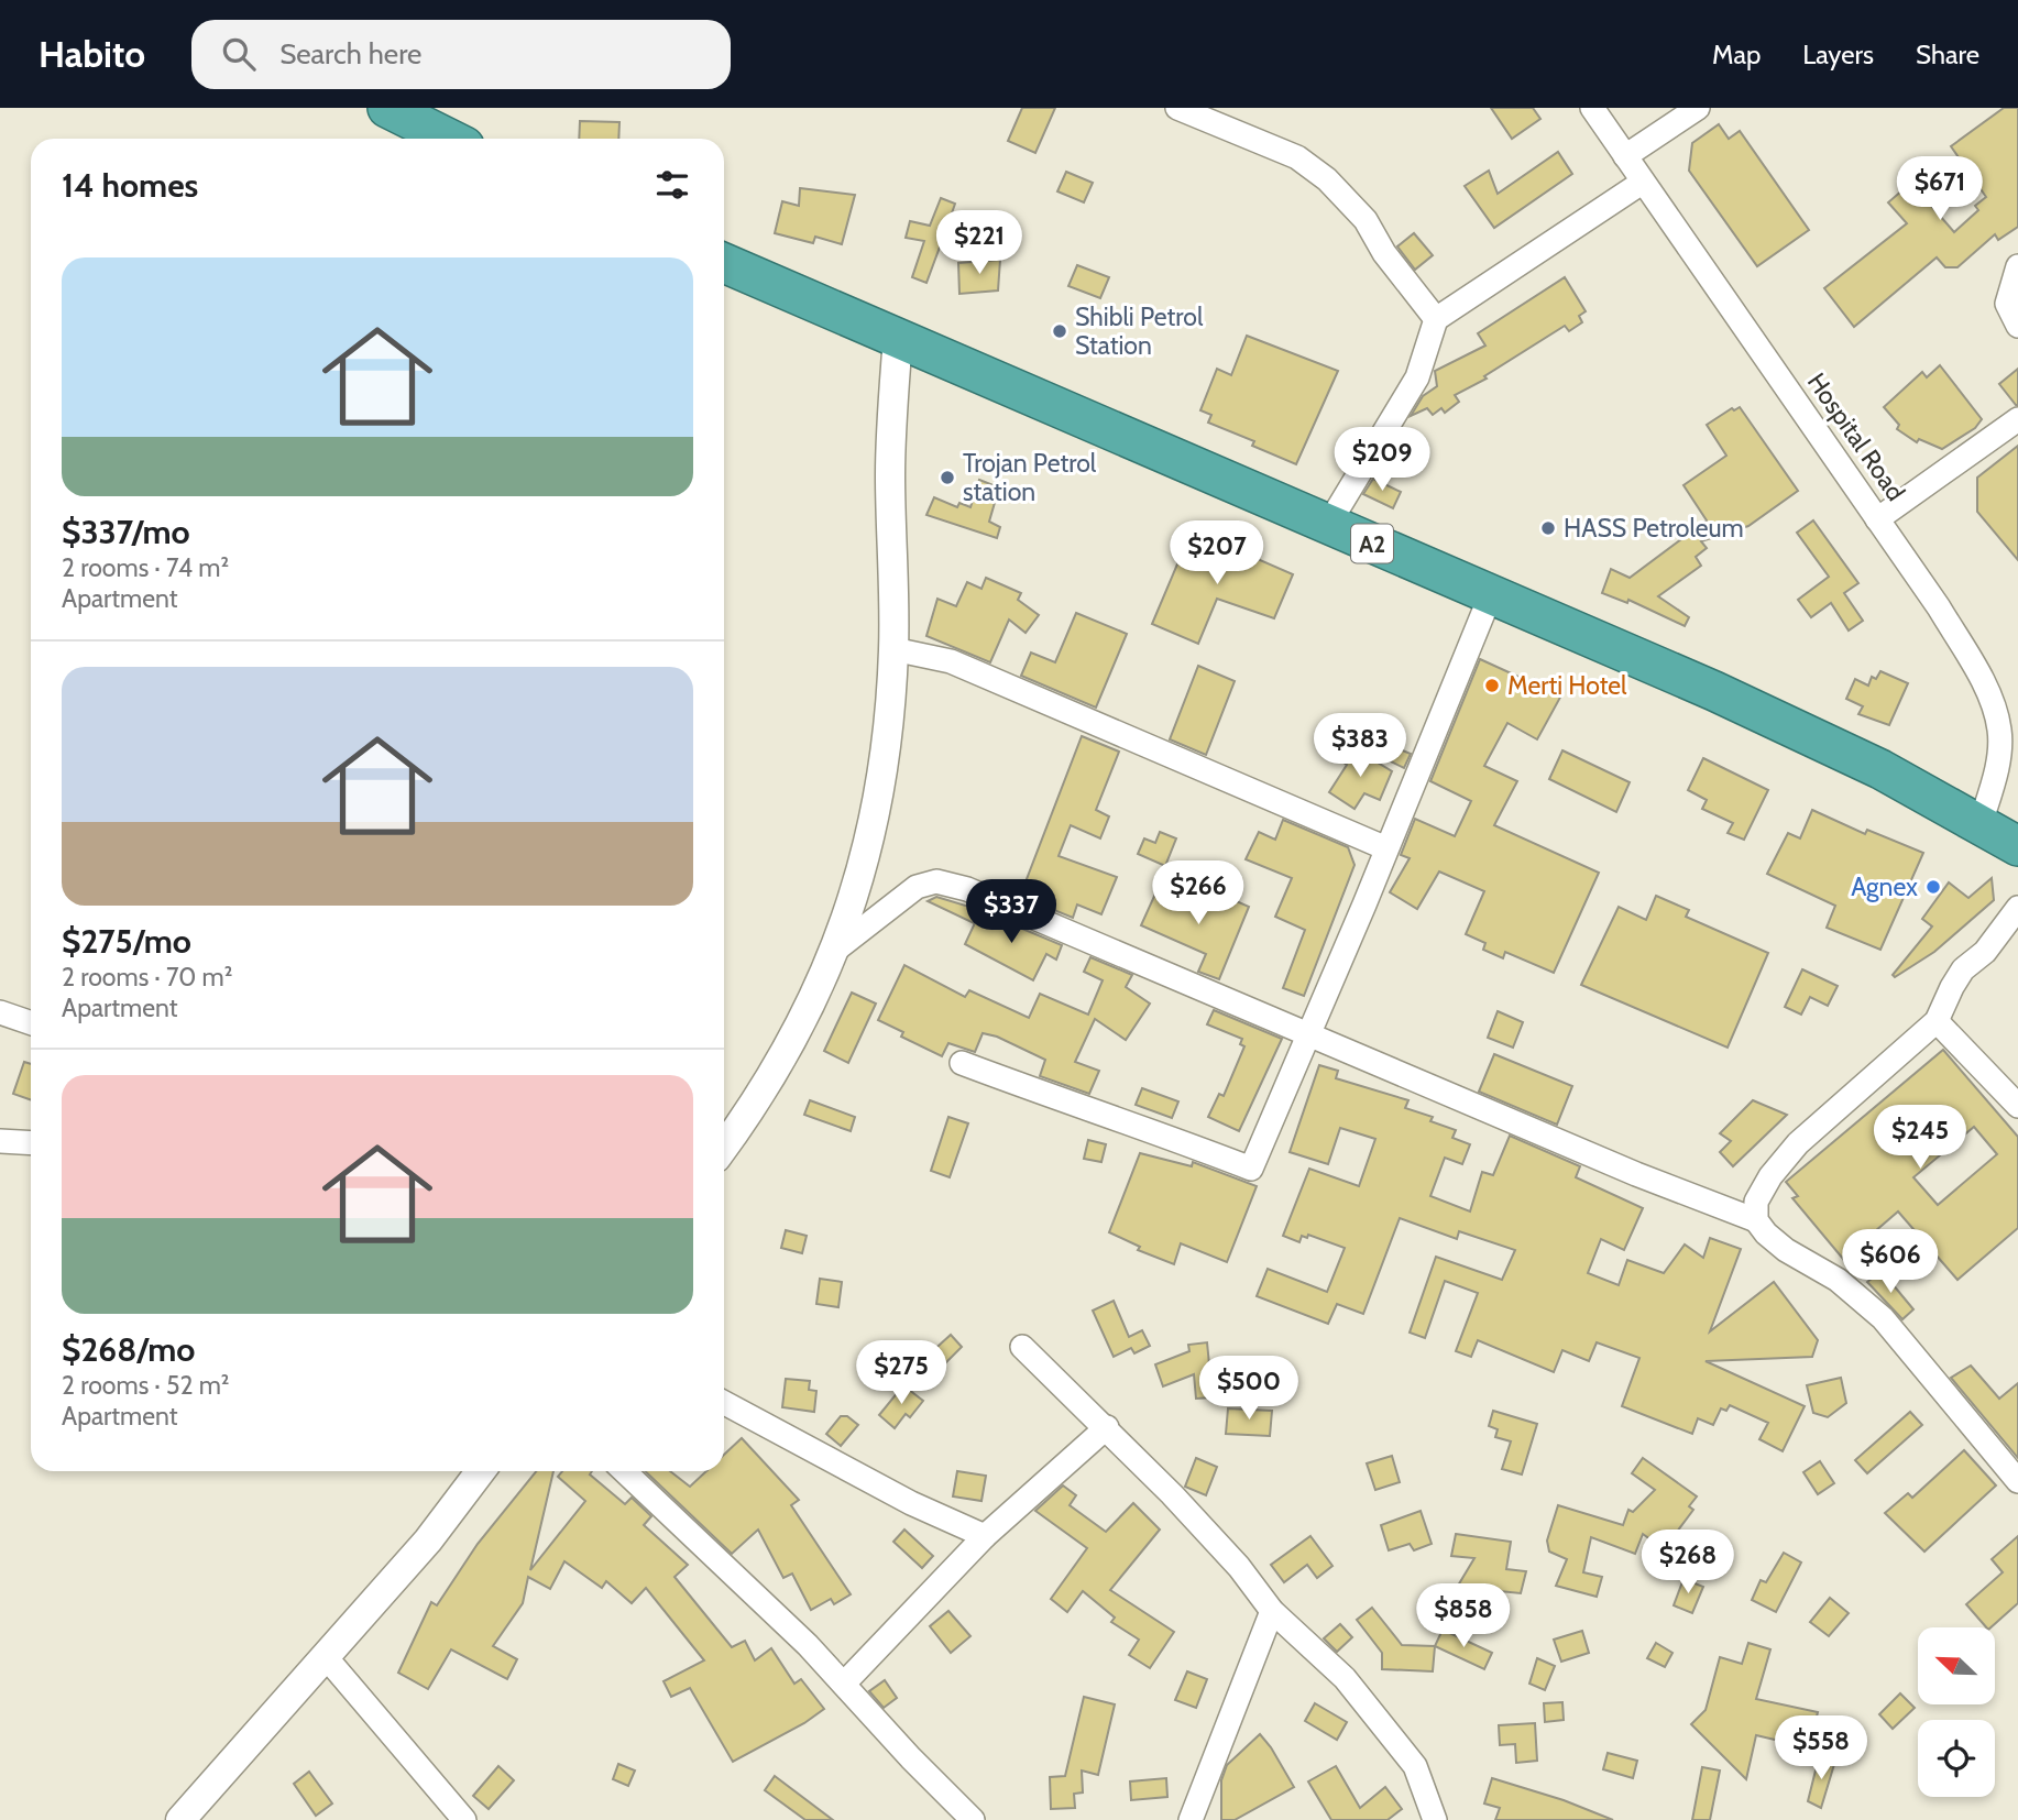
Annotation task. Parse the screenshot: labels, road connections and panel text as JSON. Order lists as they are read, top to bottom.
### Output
{
  "streets": {
    "highway": ["A2"],
    "street": ["Hospital Road"]
  },
  "crossings": [
    ["Hospital Road", "A2"]
  ],
  "places": [
    "Shibli Petrol Station",
    "Trojan Petrol station",
    "HASS Petroleum",
    "Merti Hotel",
    "Agnex"
  ],
  "north": "top left",
  "page": {
    "header": "Habito",
    "search": "Search here",
    "nav": ["Map", "Layers", "Share"],
    "heading": "14 homes",
    "price": [
      "$671",
      "$221",
      "$209",
      "$207",
      "$383",
      "$266",
      "$337",
      "$245",
      "$606",
      "$275",
      "$500",
      "$268",
      "$858",
      "$558"
    ],
    "list": [
      {
        "name": "$337/mo",
        "note": "2 rooms · 74 m² · Apartment"
      },
      {
        "name": "$275/mo",
        "note": "2 rooms · 70 m² · Apartment"
      },
      {
        "name": "$268/mo",
        "note": "2 rooms · 52 m² · Apartment"
      }
    ]
  }
}
